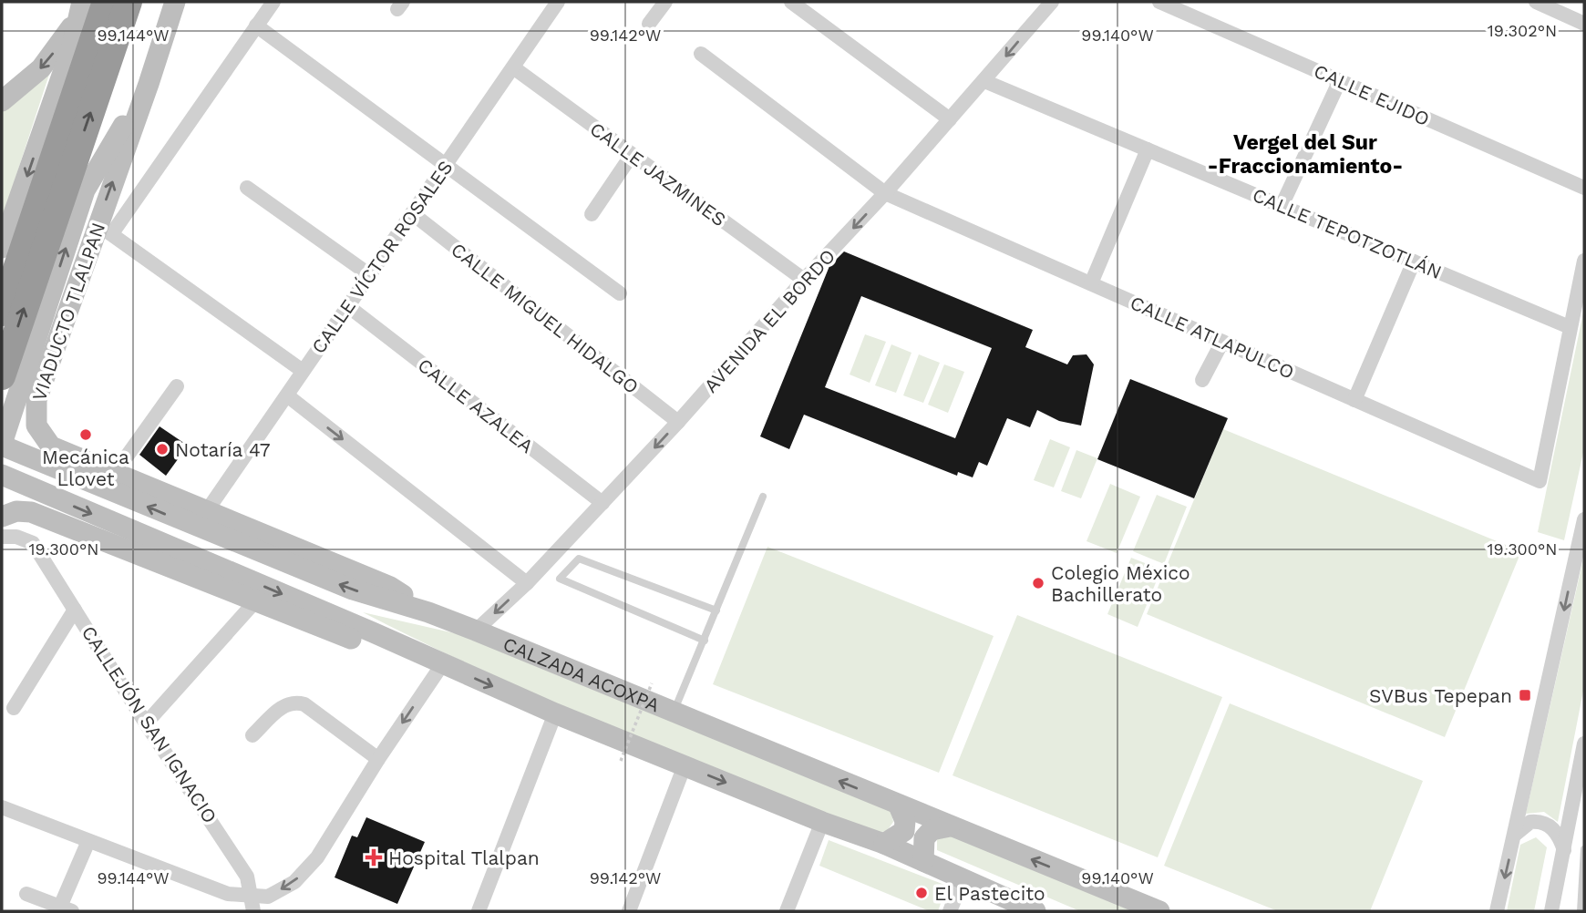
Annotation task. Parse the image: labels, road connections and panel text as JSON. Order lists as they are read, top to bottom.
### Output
{
  "streets": {
    "main road": ["VIADUCTO TLALPAN", "CALZADA ACOXPA"],
    "street": [
      "CALLE EJIDO",
      "CALLE JAZMINES",
      "CALLE TEPOTZOTLÁN",
      "CALLE VÍCTOR ROSALES",
      "CALLE MIGUEL HIDALGO",
      "AVENIDA EL BORDO",
      "CALLE ATLAPULCO",
      "CALLE AZALEA",
      "CALLEJÓN SAN IGNACIO"
    ]
  },
  "crossings": [
    ["CALLE JAZMINES", "CALLE VÍCTOR ROSALES"],
    ["CALLE JAZMINES", "AVENIDA EL BORDO"],
    ["CALLE TEPOTZOTLÁN", "AVENIDA EL BORDO"],
    ["CALLE TEPOTZOTLÁN", "CALLE ATLAPULCO"],
    ["CALLE VÍCTOR ROSALES", "VIADUCTO TLALPAN"],
    ["CALLE VÍCTOR ROSALES", "CALLE MIGUEL HIDALGO"],
    ["CALLE VÍCTOR ROSALES", "CALLE AZALEA"],
    ["VIADUCTO TLALPAN", "CALZADA ACOXPA"],
    ["CALLE MIGUEL HIDALGO", "AVENIDA EL BORDO"],
    ["AVENIDA EL BORDO", "CALLE ATLAPULCO"],
    ["AVENIDA EL BORDO", "CALLE AZALEA"],
    ["AVENIDA EL BORDO", "CALZADA ACOXPA"]
  ],
  "one_way": ["AVENIDA EL BORDO"],
  "districts": ["Vergel del Sur -Fraccionamiento-"],
  "places": {
    "other": [
      "Mecánica Llovet",
      "Notaría 47",
      "Colegio México Bachillerato",
      "El Pastecito"
    ],
    "transit": ["SVBus Tepepan"],
    "health": ["Hospital Tlalpan"]
  },
  "coordinates": [
    "19.302°N",
    "99.144°W",
    "99.142°W",
    "99.140°W",
    "19.300°N"
  ]
}
